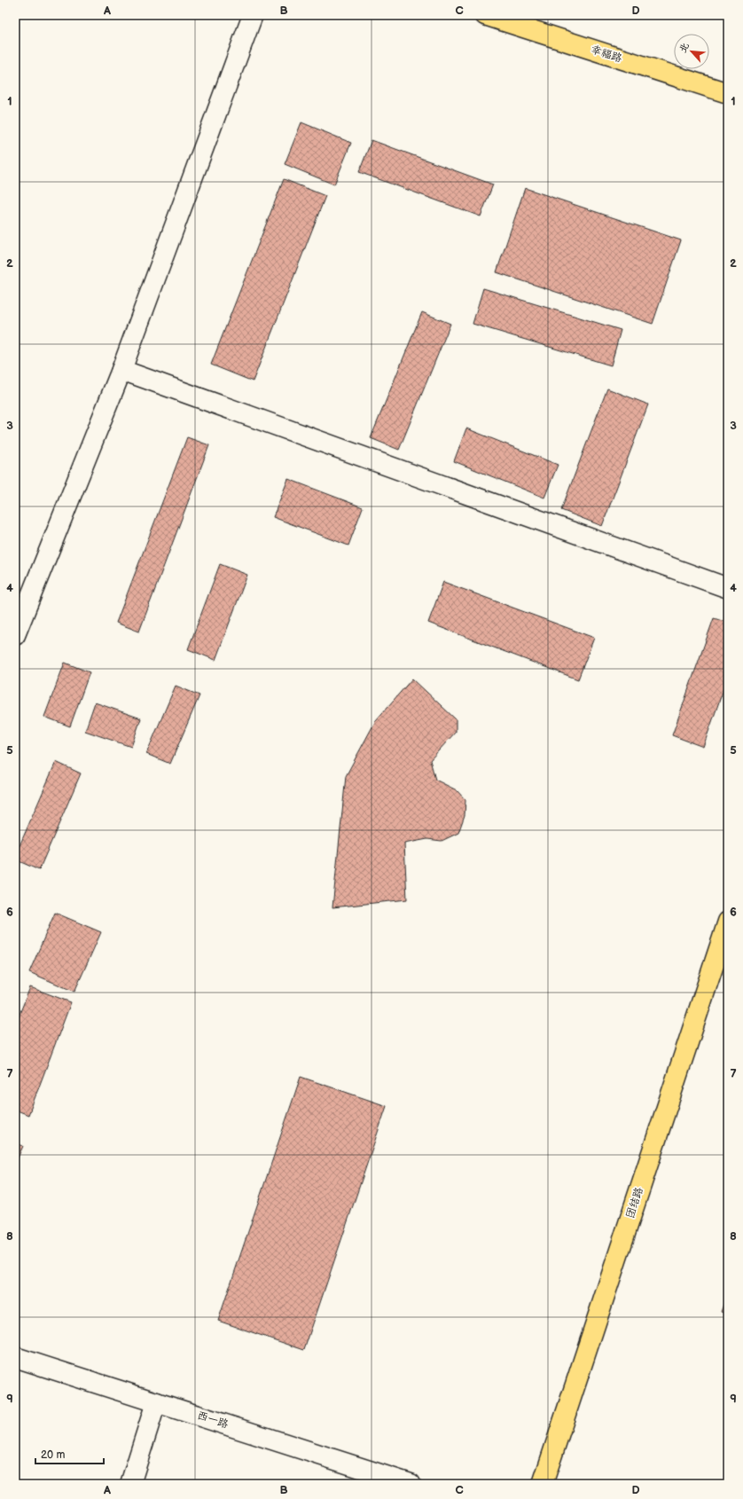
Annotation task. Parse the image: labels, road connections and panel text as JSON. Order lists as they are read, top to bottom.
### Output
{
  "streets": {
    "main road": ["幸福路", "团结路"],
    "street": ["西一路"]
  },
  "scale_bar": "20 m",
  "north": "top left",
  "grid": {
    "columns": [
      "A",
      "B",
      "C",
      "D"
    ],
    "rows": [
      "1",
      "2",
      "3",
      "4",
      "5",
      "6",
      "7",
      "8",
      "9"
    ]
  }
}
